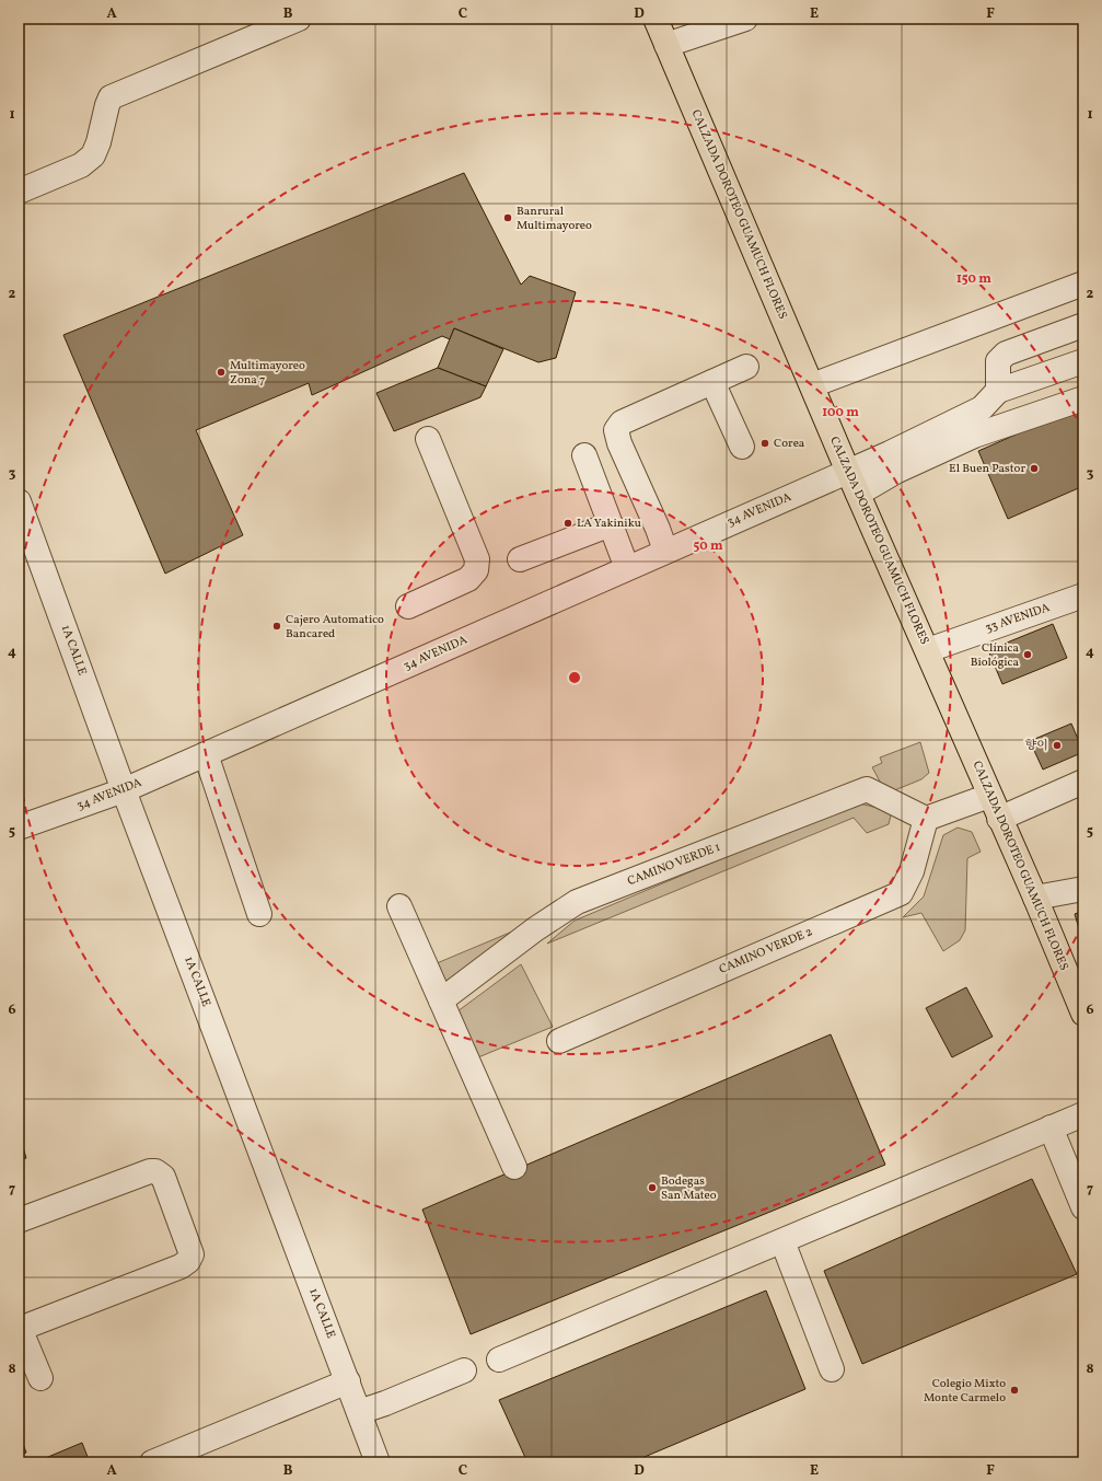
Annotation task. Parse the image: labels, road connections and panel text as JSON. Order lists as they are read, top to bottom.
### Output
{
  "streets": {
    "main road": ["CALZADA DOROTEO GUAMUCH FLORES"],
    "street": [
      "34 AVENIDA",
      "33 AVENIDA",
      "1A CALLE",
      "CAMINO VERDE 1",
      "CAMINO VERDE 2"
    ]
  },
  "crossings": [
    ["CALZADA DOROTEO GUAMUCH FLORES", "34 AVENIDA"],
    ["CALZADA DOROTEO GUAMUCH FLORES", "33 AVENIDA"],
    ["34 AVENIDA", "1A CALLE"],
    ["CAMINO VERDE 1", "CAMINO VERDE 2"]
  ],
  "places": [
    "Banrural Multimayoreo",
    "Multimayoreo Zona 7",
    "Corea",
    "El Buen Pastor",
    "LA Yakiniku",
    "Cajero Automatico Bancared",
    "Clínica Biológica",
    "향이",
    "Bodegas San Mateo",
    "Colegio Mixto Monte Carmelo"
  ],
  "grid": {
    "columns": [
      "A",
      "B",
      "C",
      "D",
      "E",
      "F"
    ],
    "rows": [
      "1",
      "2",
      "3",
      "4",
      "5",
      "6",
      "7",
      "8"
    ]
  },
  "rings": ["150 m", "100 m", "50 m"]
}
